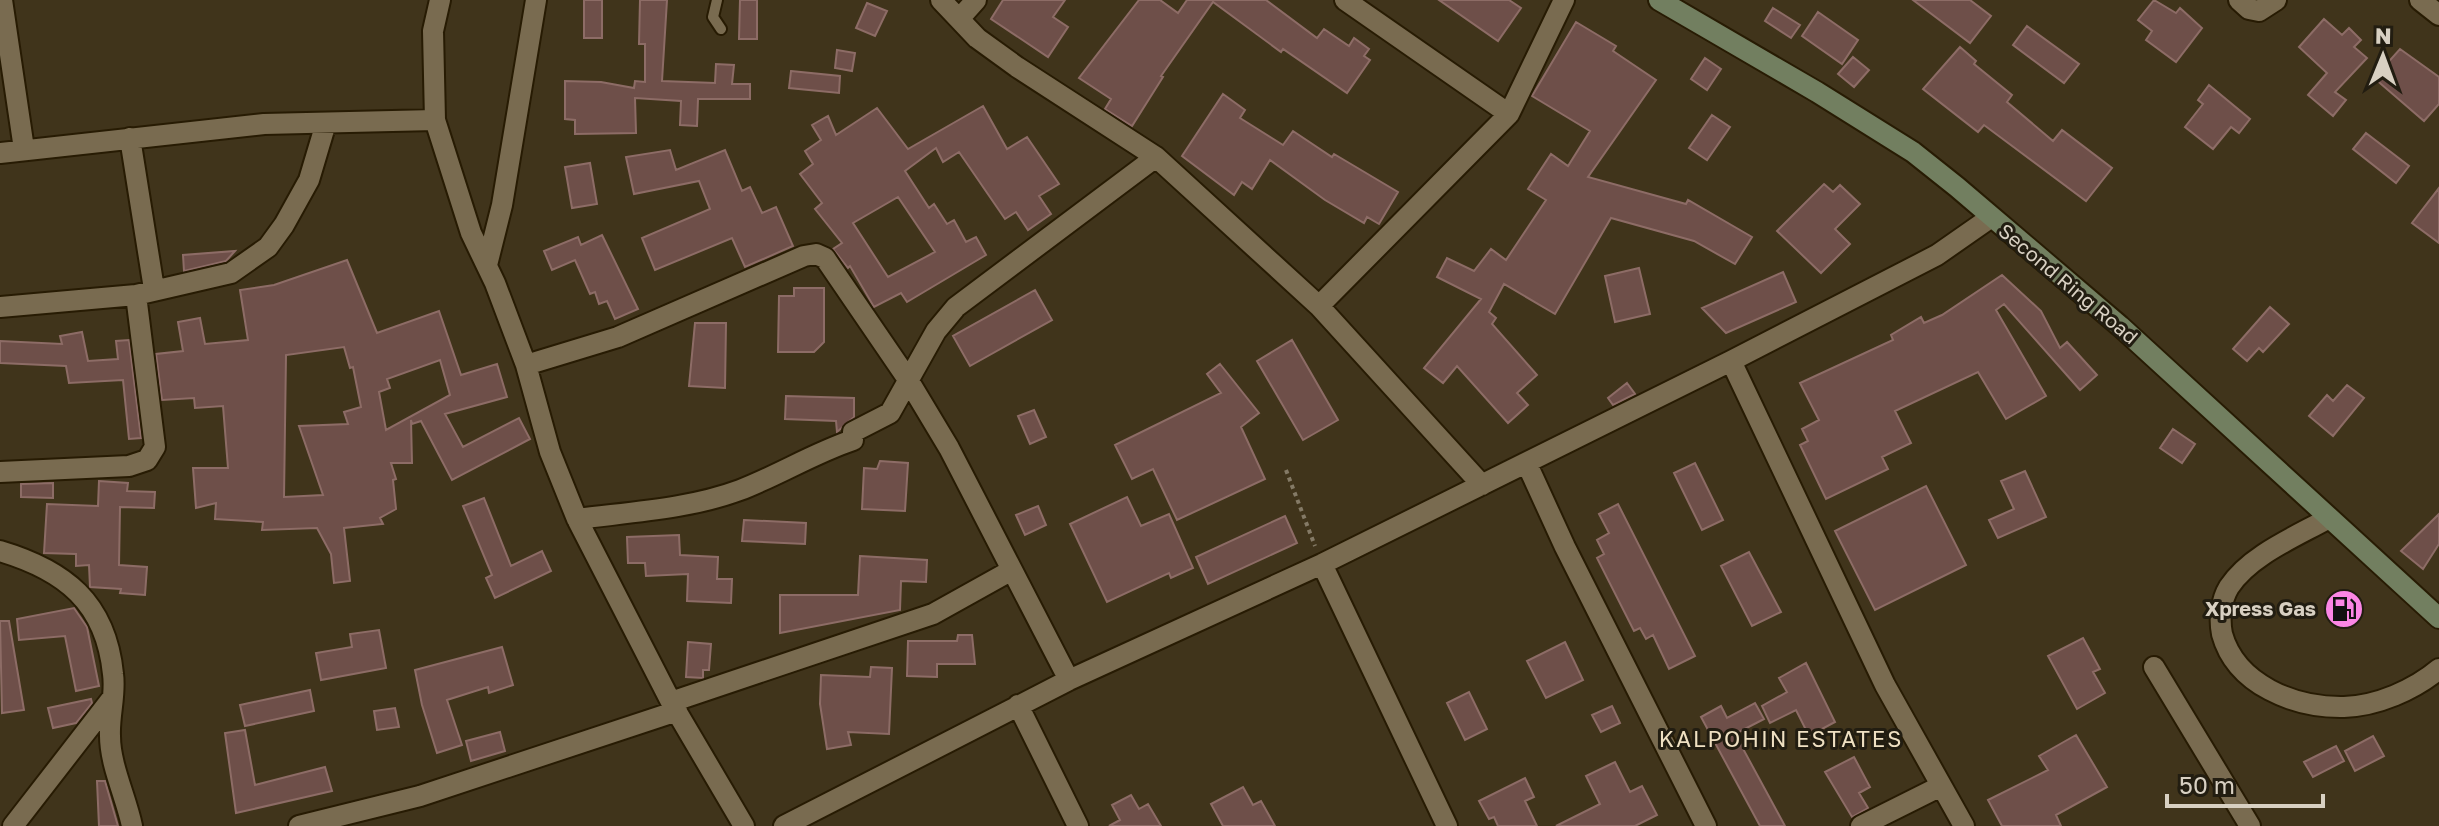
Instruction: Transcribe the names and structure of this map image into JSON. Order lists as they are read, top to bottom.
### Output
{
  "streets": {
    "street": ["Second Ring Road"]
  },
  "districts": ["KALPOHIN ESTATES"],
  "places": {
    "fuel station": ["Xpress Gas"]
  },
  "scale_bar": "50 m",
  "north": "top"
}
